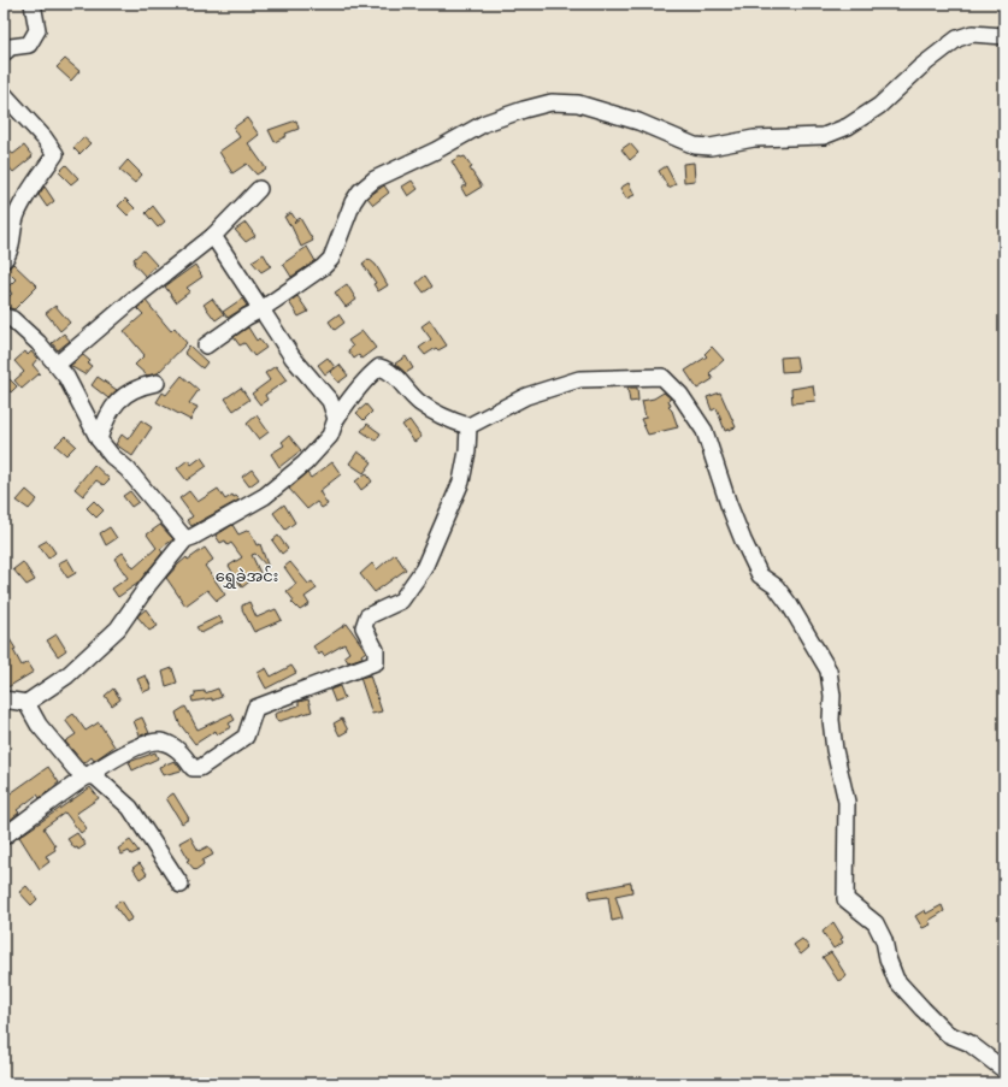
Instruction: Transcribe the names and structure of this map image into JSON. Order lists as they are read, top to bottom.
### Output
{
  "districts": ["ရွှေခဲအင်း"]
}
